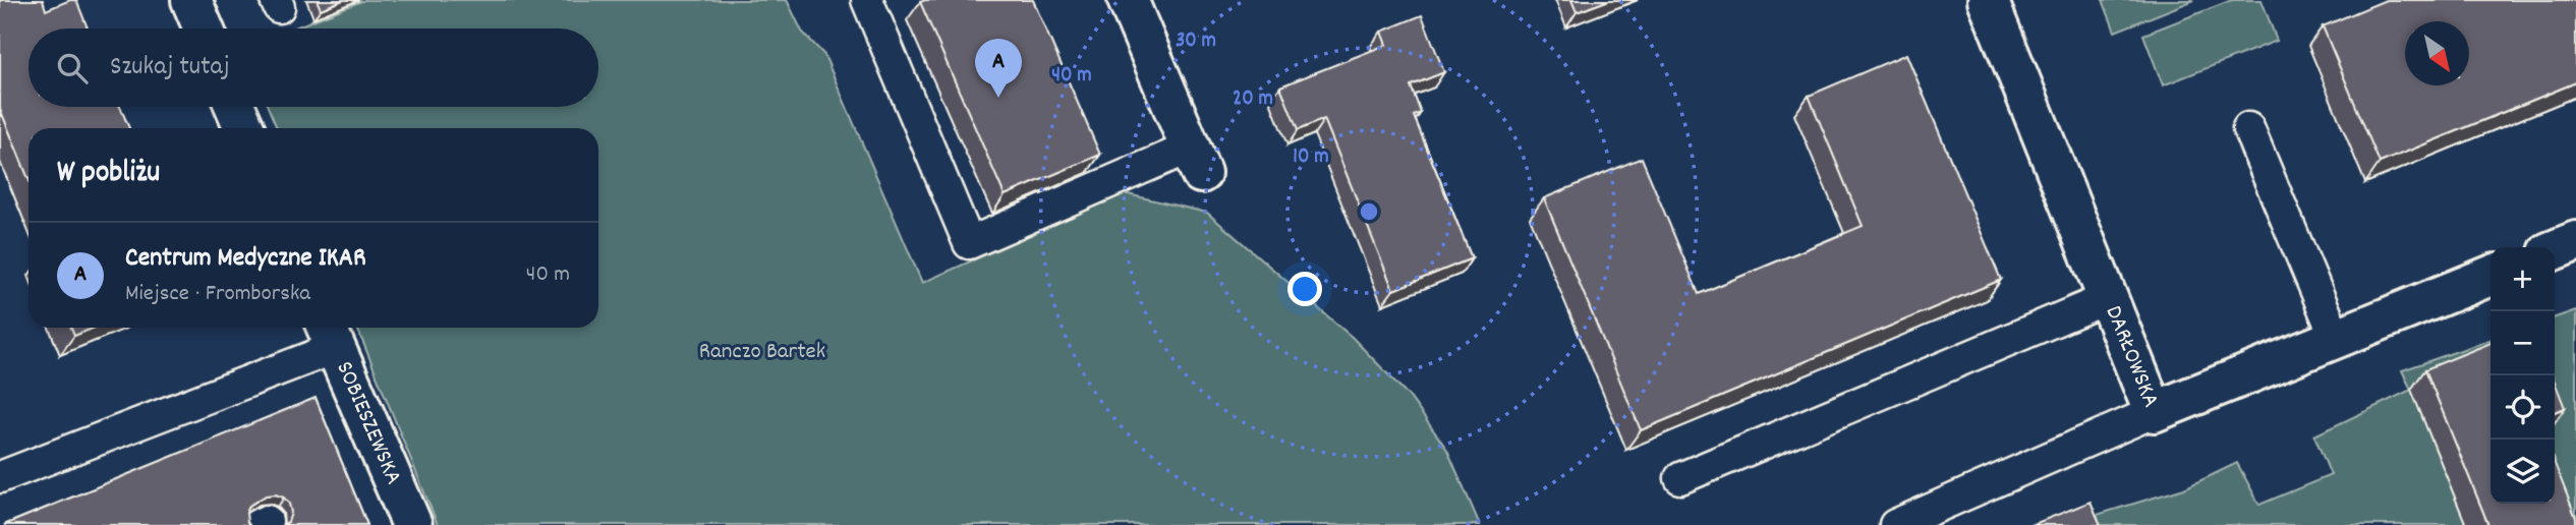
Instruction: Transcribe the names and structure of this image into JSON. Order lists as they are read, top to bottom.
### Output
{
  "streets": {
    "street": ["DARŁOWSKA", "SOBIESZEWSKA"]
  },
  "parks": ["Ranczo Bartek"],
  "north": "bottom right",
  "page": {
    "search": "Szukaj tutaj",
    "pins": "A",
    "heading": "W pobliżu",
    "list": [
      {
        "mark": "A",
        "name": "Centrum Medyczne IKAR",
        "note": "Miejsce · Fromborska",
        "value": "40 m"
      }
    ],
    "map_buttons": ["+", "−"]
  },
  "rings": [
    "30 m",
    "40 m",
    "20 m",
    "10 m"
  ]
}
